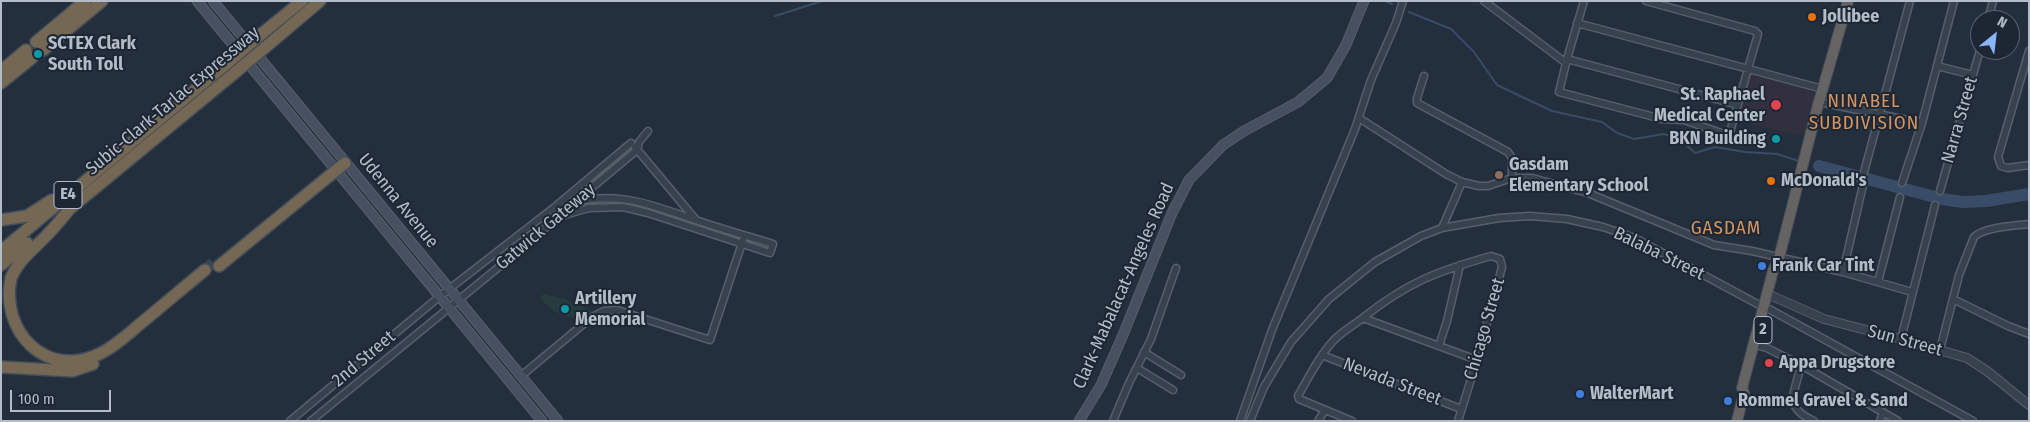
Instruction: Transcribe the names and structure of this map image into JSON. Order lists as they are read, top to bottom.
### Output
{
  "streets": {
    "highway": ["Subic-Clark-Tarlac Expressway", "E4", "2"],
    "main road": ["Udenna Avenue", "Clark-Mabalacat-Angeles Road"],
    "street": [
      "Narra Street",
      "Gatwick Gateway",
      "Balaba Street",
      "Chicago Street",
      "Sun Street",
      "2nd Street",
      "Nevada Street"
    ]
  },
  "crossings": [
    ["Udenna Avenue", "Gatwick Gateway"],
    ["Udenna Avenue", "2nd Street"],
    ["Gatwick Gateway", "2nd Street"],
    ["Balaba Street", "2"],
    ["Chicago Street", "Nevada Street"],
    ["2", "Sun Street"]
  ],
  "districts": ["NINABEL SUBDIVISION", "GASDAM"],
  "places": [
    "Jollibee",
    "SCTEX Clark South Toll",
    "St. Raphael Medical Center",
    "BKN Building",
    "Gasdam Elementary School",
    "McDonald's",
    "Frank Car Tint",
    "Artillery Memorial",
    "Appa Drugstore",
    "WalterMart",
    "Rommel Gravel & Sand"
  ],
  "scale_bar": "100 m",
  "north": "top right"
}
